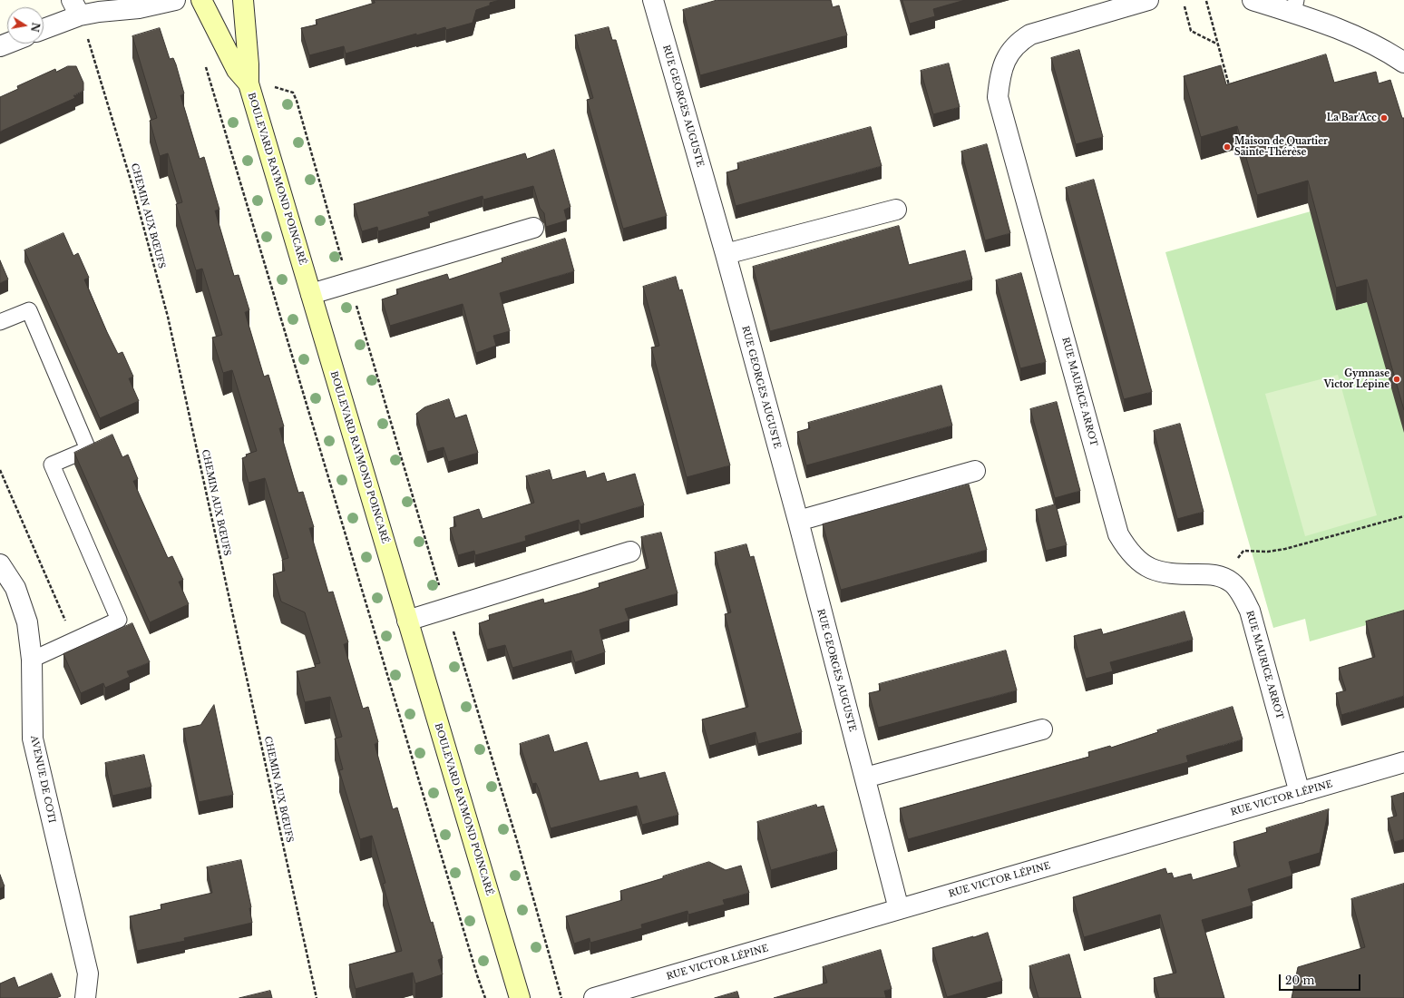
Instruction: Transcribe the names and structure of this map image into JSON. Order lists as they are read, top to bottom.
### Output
{
  "streets": {
    "main road": ["BOULEVARD RAYMOND POINCARÉ"],
    "street": [
      "RUE GEORGES AUGUSTE",
      "RUE MAURICE ARROT",
      "AVENUE DE COTI",
      "RUE VICTOR LÉPINE"
    ],
    "path": ["CHEMIN AUX BŒUFS"]
  },
  "crossings": [
    ["RUE GEORGES AUGUSTE", "RUE VICTOR LÉPINE"],
    ["RUE MAURICE ARROT", "RUE VICTOR LÉPINE"]
  ],
  "places": ["La Bar'Acc", "Maison de Quartier Sainte-Thérèse", "Gymnase Victor Lépine"],
  "scale_bar": "20 m",
  "north": "right"
}
